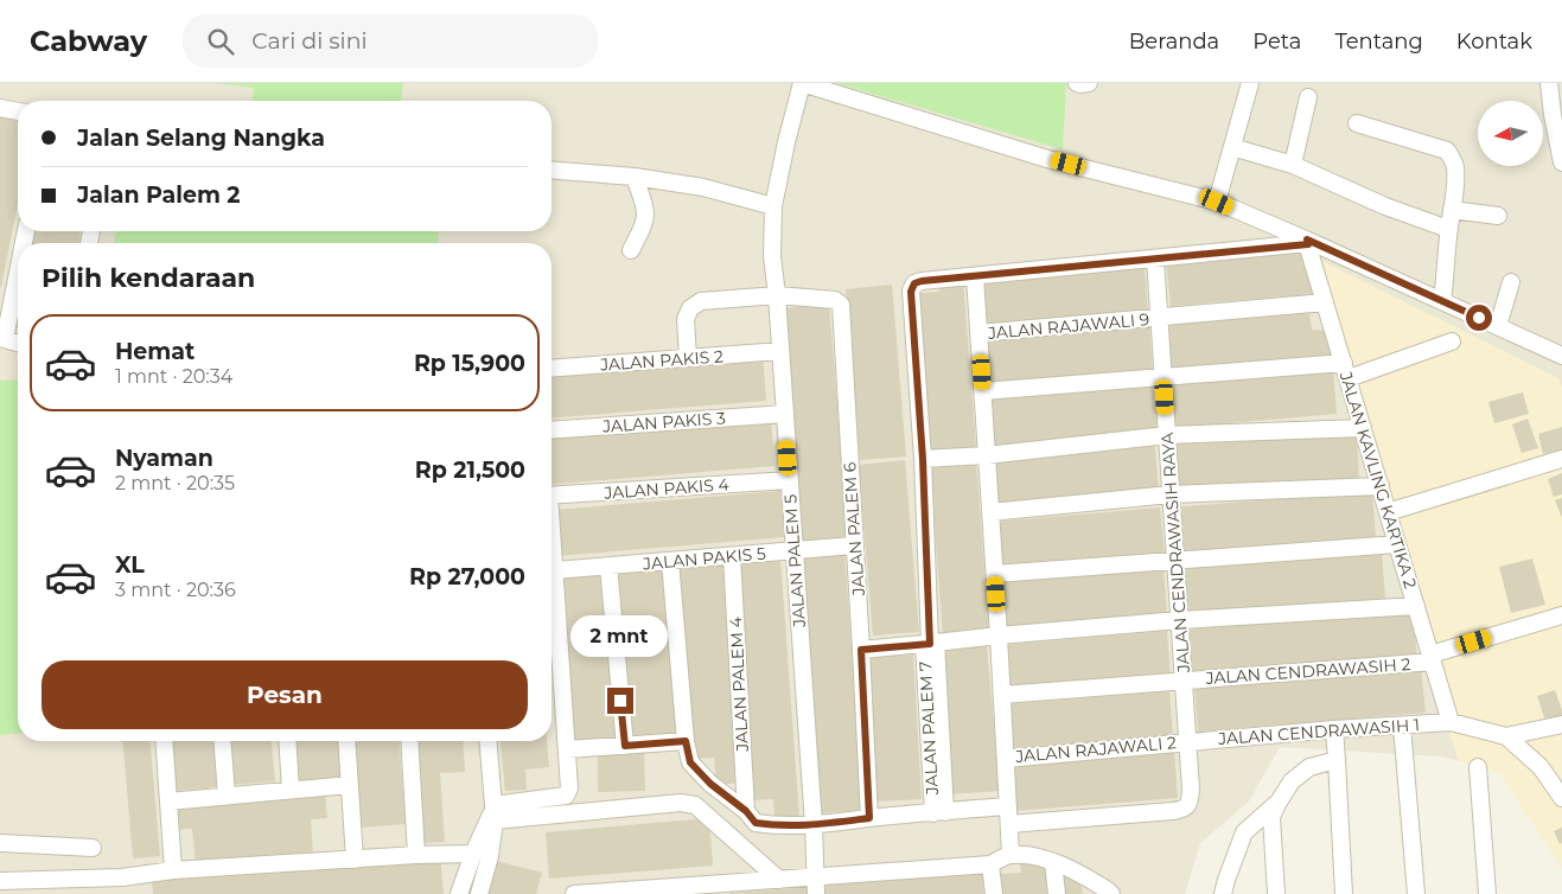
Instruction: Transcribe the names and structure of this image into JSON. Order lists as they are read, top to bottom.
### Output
{
  "streets": {
    "street": [
      "JALAN RAJAWALI 9",
      "JALAN PAKIS 2",
      "JALAN PAKIS 3",
      "JALAN KAVLING KARTIKA 2",
      "JALAN PAKIS 4",
      "JALAN PALEM 6",
      "JALAN CENDRAWASIH RAYA",
      "JALAN PAKIS 5",
      "JALAN PALEM 5",
      "JALAN CENDRAWASIH 2",
      "JALAN PALEM 4",
      "JALAN PALEM 7",
      "JALAN CENDRAWASIH 1",
      "JALAN RAJAWALI 2"
    ]
  },
  "crossings": [
    ["JALAN RAJAWALI 9", "JALAN KAVLING KARTIKA 2"],
    ["JALAN RAJAWALI 9", "JALAN CENDRAWASIH RAYA"],
    ["JALAN PAKIS 2", "JALAN PALEM 5"],
    ["JALAN PAKIS 3", "JALAN PALEM 5"],
    ["JALAN KAVLING KARTIKA 2", "JALAN CENDRAWASIH 2"],
    ["JALAN KAVLING KARTIKA 2", "JALAN PALEM 7"],
    ["JALAN KAVLING KARTIKA 2", "JALAN CENDRAWASIH 1"],
    ["JALAN PAKIS 4", "JALAN PALEM 5"],
    ["JALAN PALEM 6", "JALAN PAKIS 5"],
    ["JALAN PALEM 6", "JALAN PALEM 5"],
    ["JALAN CENDRAWASIH RAYA", "JALAN CENDRAWASIH 2"],
    ["JALAN CENDRAWASIH RAYA", "JALAN PALEM 7"],
    ["JALAN CENDRAWASIH RAYA", "JALAN CENDRAWASIH 1"],
    ["JALAN CENDRAWASIH RAYA", "JALAN RAJAWALI 2"],
    ["JALAN PAKIS 5", "JALAN PALEM 5"],
    ["JALAN PAKIS 5", "JALAN PALEM 4"],
    ["JALAN CENDRAWASIH 1", "JALAN RAJAWALI 2"]
  ],
  "north": "left",
  "page": {
    "header": "Cabway",
    "search": "Cari di sini",
    "nav": [
      "Beranda",
      "Peta",
      "Tentang",
      "Kontak"
    ],
    "banner": ["Jalan Selang Nangka", "Jalan Palem 2"],
    "heading": "Pilih kendaraan",
    "list": [
      {
        "name": "Hemat",
        "note": "1 mnt · 20:34",
        "value": "Rp 15,900"
      },
      {
        "name": "Nyaman",
        "note": "2 mnt · 20:35",
        "value": "Rp 21,500"
      },
      {
        "name": "XL",
        "note": "3 mnt · 20:36",
        "value": "Rp 27,000"
      }
    ],
    "bubble": "2 mnt",
    "buttons": "Pesan"
  }
}
